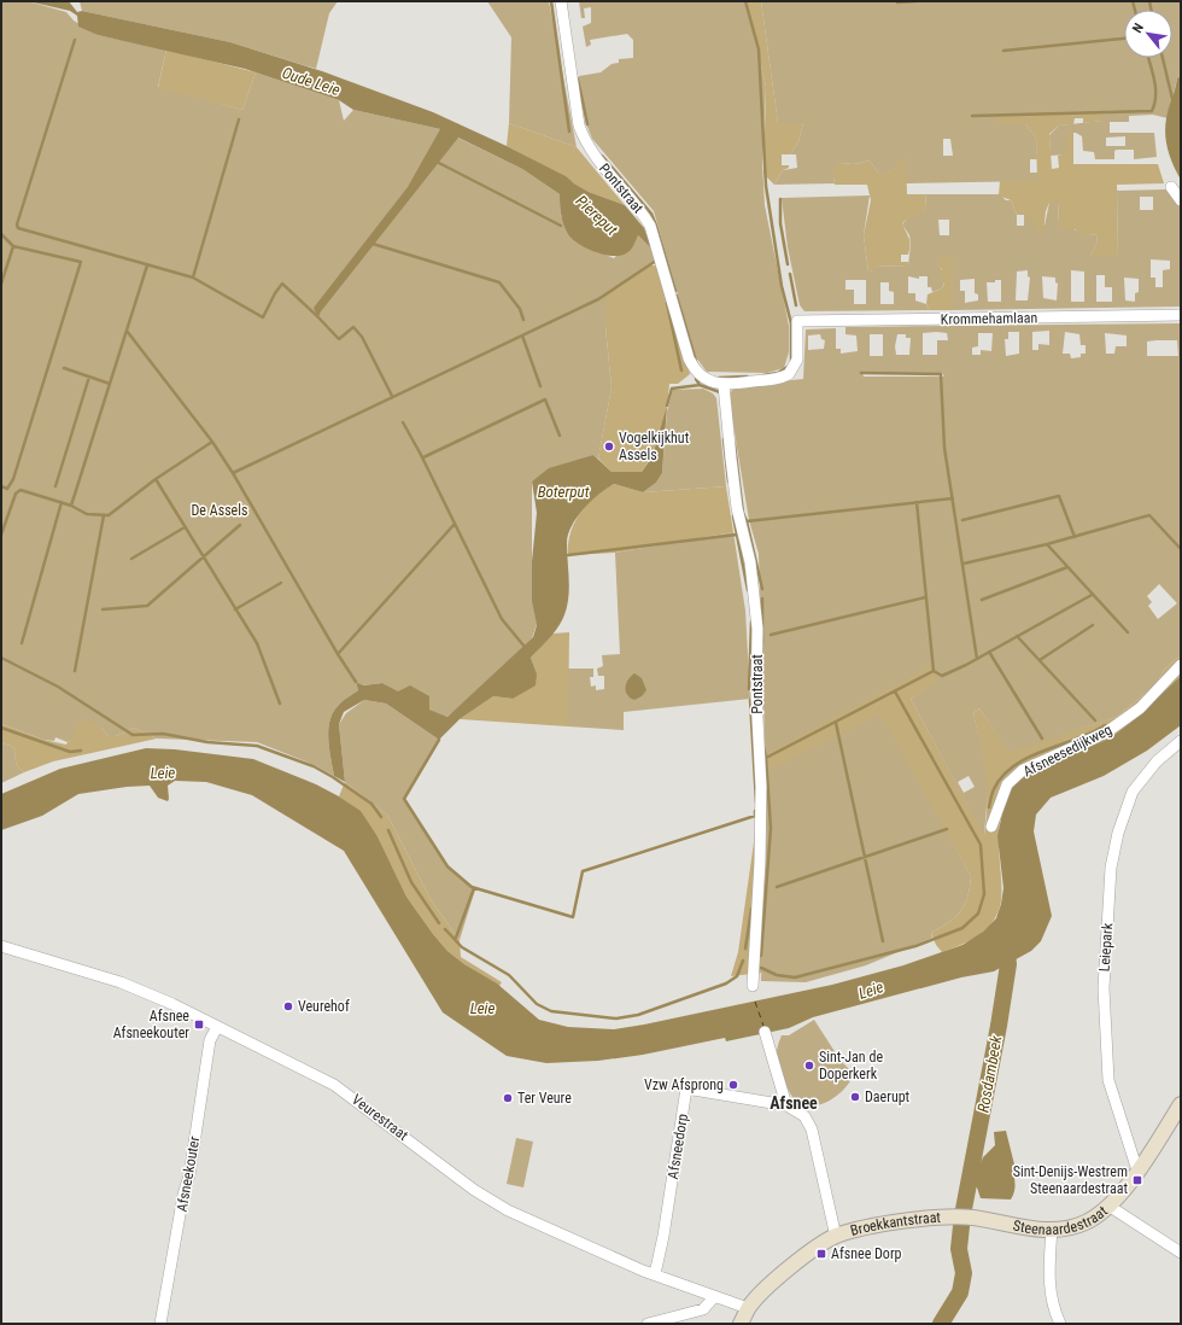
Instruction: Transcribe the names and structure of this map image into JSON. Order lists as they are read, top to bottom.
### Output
{
  "streets": {
    "street": [
      "Pontstraat",
      "Krommehamlaan",
      "Afsneesedijkweg",
      "Leiepark",
      "Veurestraat",
      "Afsneedorp",
      "Afsneekouter",
      "Steenaardestraat",
      "Broekkantstraat"
    ]
  },
  "crossings": [
    ["Pontstraat", "Krommehamlaan"],
    ["Leiepark", "Steenaardestraat"],
    ["Veurestraat", "Afsneedorp"],
    ["Veurestraat", "Afsneekouter"],
    ["Veurestraat", "Broekkantstraat"],
    ["Afsneedorp", "Broekkantstraat"],
    ["Steenaardestraat", "Broekkantstraat"]
  ],
  "districts": ["Afsnee"],
  "water": [
    "Oude Leie",
    "Piereput",
    "Boterput",
    "Leie",
    "Rosdambeek"
  ],
  "parks": ["De Assels"],
  "places": {
    "other": [
      "Vogelkijkhut Assels",
      "Veurehof",
      "Sint-Jan de Doperkerk",
      "Vzw Afsprong",
      "Daerupt",
      "Ter Veure"
    ],
    "transit": ["Afsnee Afsneekouter", "Sint-Denijs-Westrem Steenaardestraat", "Afsnee Dorp"]
  },
  "north": "top left"
}
